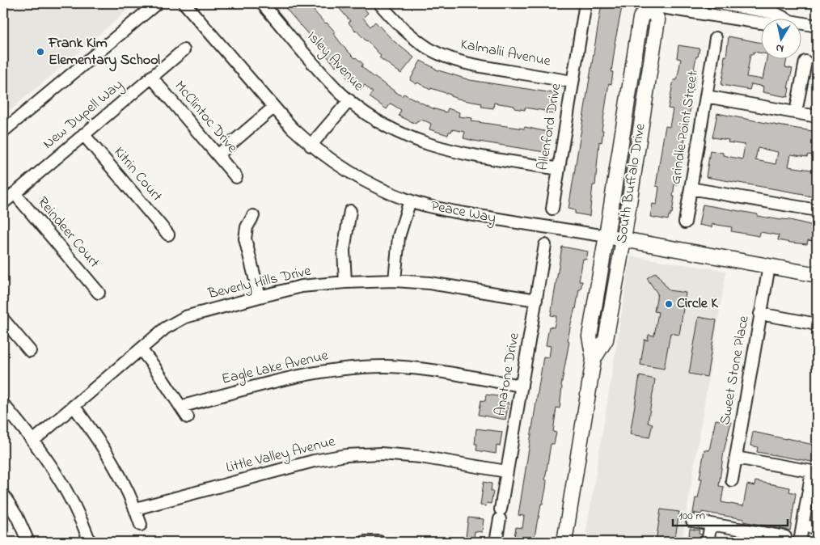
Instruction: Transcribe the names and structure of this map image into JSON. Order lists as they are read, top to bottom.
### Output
{
  "streets": {
    "main road": ["South Buffalo Drive", "Peace Way"],
    "street": [
      "Kalmalii Avenue",
      "Isley Avenue",
      "New Dupell Way",
      "McClintoc Drive",
      "Allenford Drive",
      "Grindle Point Street",
      "Kitrin Court",
      "Reindeer Court",
      "Beverly Hills Drive",
      "Eagle Lake Avenue",
      "Sweet Stone Place",
      "Anatone Drive",
      "Little Valley Avenue"
    ]
  },
  "crossings": [
    ["Kalmalii Avenue", "Allenford Drive"],
    ["Isley Avenue", "Allenford Drive"],
    ["New Dupell Way", "McClintoc Drive"],
    ["New Dupell Way", "Kitrin Court"],
    ["New Dupell Way", "Reindeer Court"],
    ["South Buffalo Drive", "Peace Way"],
    ["Peace Way", "Sweet Stone Place"],
    ["Beverly Hills Drive", "Anatone Drive"],
    ["Eagle Lake Avenue", "Anatone Drive"],
    ["Anatone Drive", "Little Valley Avenue"]
  ],
  "places": ["Frank Kim Elementary School", "Circle K"],
  "scale_bar": "100 m",
  "north": "bottom"
}
